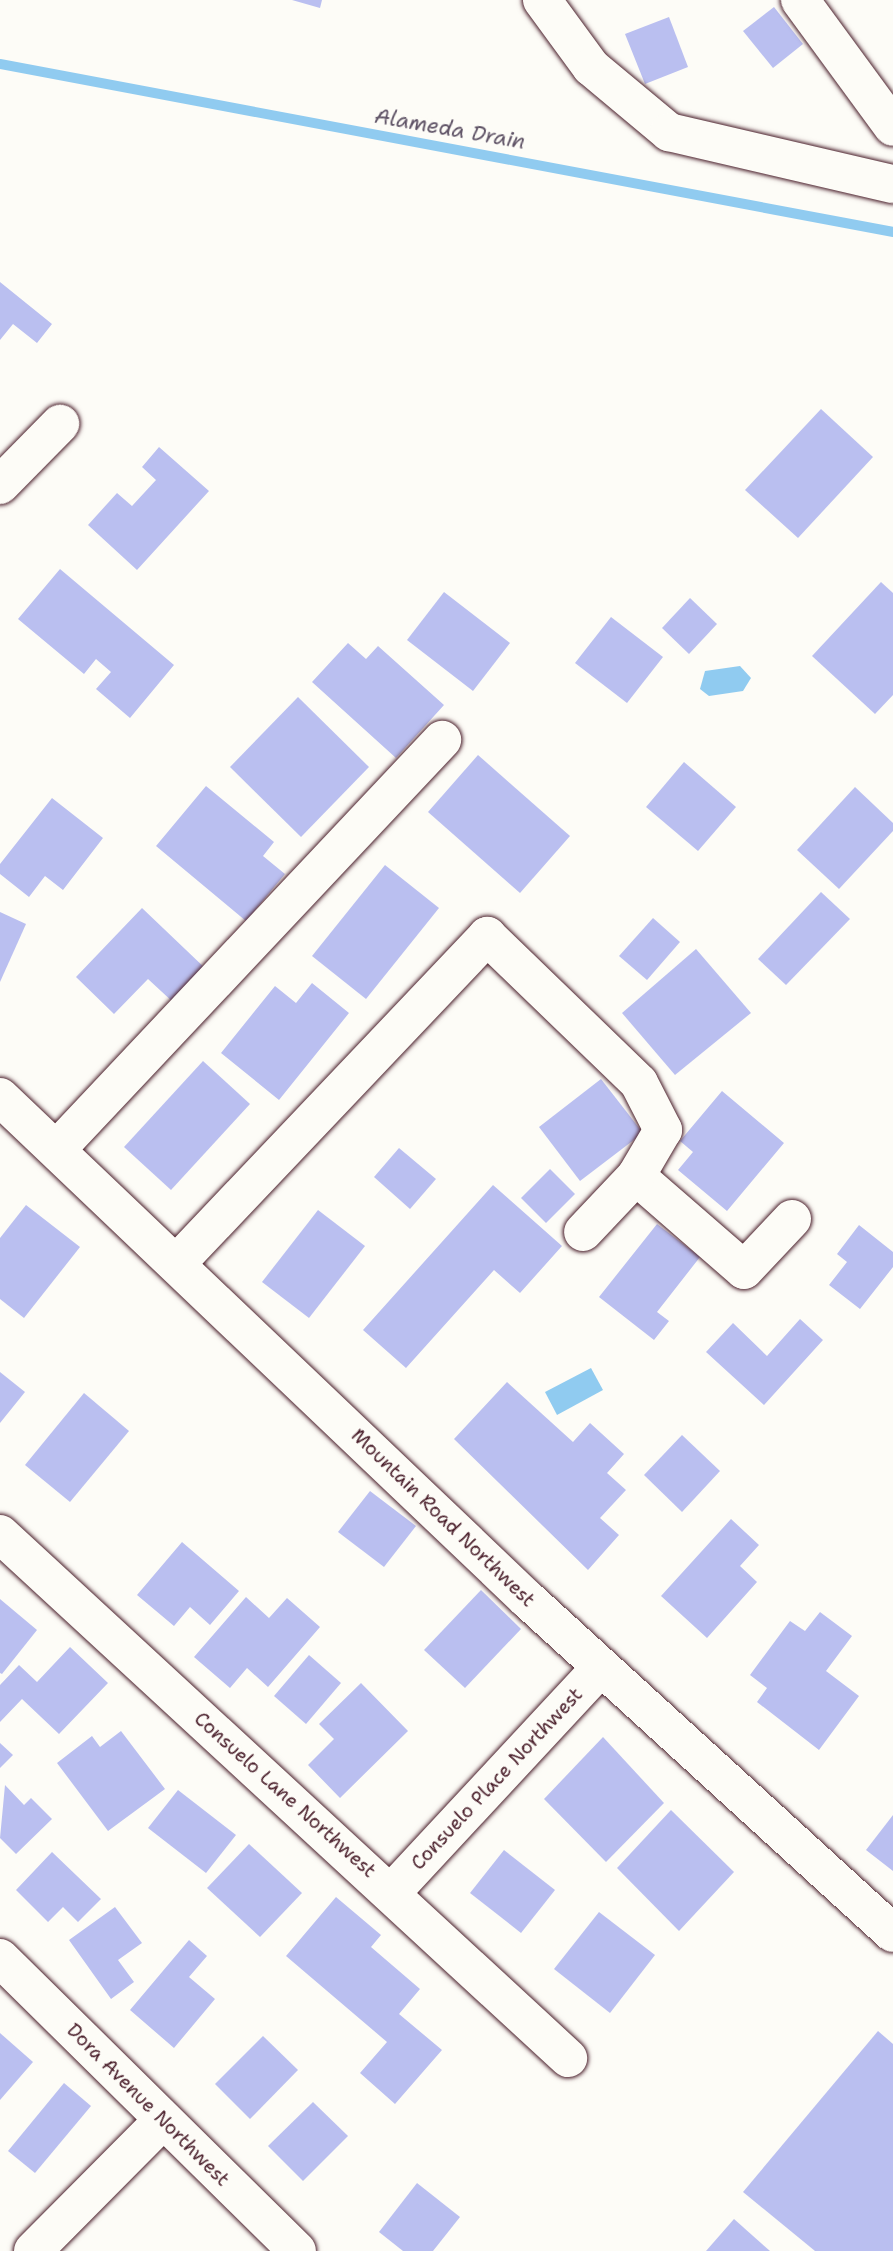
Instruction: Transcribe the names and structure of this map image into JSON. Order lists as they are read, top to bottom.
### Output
{
  "streets": {
    "street": [
      "Mountain Road Northwest",
      "Consuelo Place Northwest",
      "Consuelo Lane Northwest",
      "Dora Avenue Northwest"
    ]
  },
  "crossings": [
    ["Mountain Road Northwest", "Consuelo Place Northwest"],
    ["Consuelo Place Northwest", "Consuelo Lane Northwest"]
  ],
  "water": ["Alameda Drain"]
}
